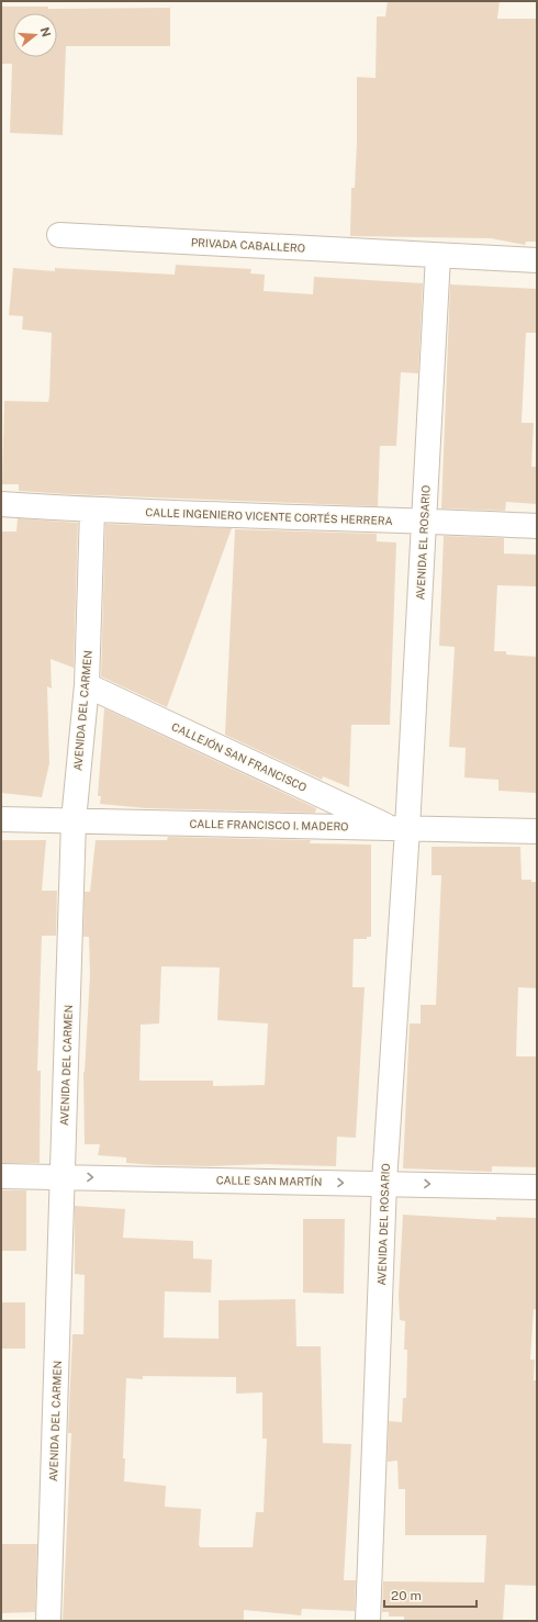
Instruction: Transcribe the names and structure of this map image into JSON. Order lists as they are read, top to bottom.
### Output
{
  "streets": {
    "street": [
      "PRIVADA CABALLERO",
      "CALLE INGENIERO VICENTE CORTÉS HERRERA",
      "AVENIDA EL ROSARIO",
      "AVENIDA DEL CARMEN",
      "CALLEJÓN SAN FRANCISCO",
      "CALLE FRANCISCO I. MADERO",
      "CALLE SAN MARTÍN",
      "AVENIDA DEL ROSARIO"
    ]
  },
  "crossings": [
    ["PRIVADA CABALLERO", "AVENIDA EL ROSARIO"],
    ["CALLE INGENIERO VICENTE CORTÉS HERRERA", "AVENIDA EL ROSARIO"],
    ["CALLE INGENIERO VICENTE CORTÉS HERRERA", "AVENIDA DEL CARMEN"],
    ["AVENIDA EL ROSARIO", "CALLEJÓN SAN FRANCISCO"],
    ["AVENIDA EL ROSARIO", "CALLE FRANCISCO I. MADERO"],
    ["AVENIDA EL ROSARIO", "AVENIDA DEL ROSARIO"],
    ["AVENIDA DEL CARMEN", "CALLEJÓN SAN FRANCISCO"],
    ["AVENIDA DEL CARMEN", "CALLE FRANCISCO I. MADERO"],
    ["AVENIDA DEL CARMEN", "CALLE SAN MARTÍN"],
    ["CALLEJÓN SAN FRANCISCO", "CALLE FRANCISCO I. MADERO"],
    ["CALLEJÓN SAN FRANCISCO", "AVENIDA DEL ROSARIO"],
    ["CALLE FRANCISCO I. MADERO", "AVENIDA DEL ROSARIO"],
    ["CALLE SAN MARTÍN", "AVENIDA DEL ROSARIO"]
  ],
  "one_way": ["CALLE SAN MARTÍN"],
  "scale_bar": "20 m",
  "north": "right"
}
